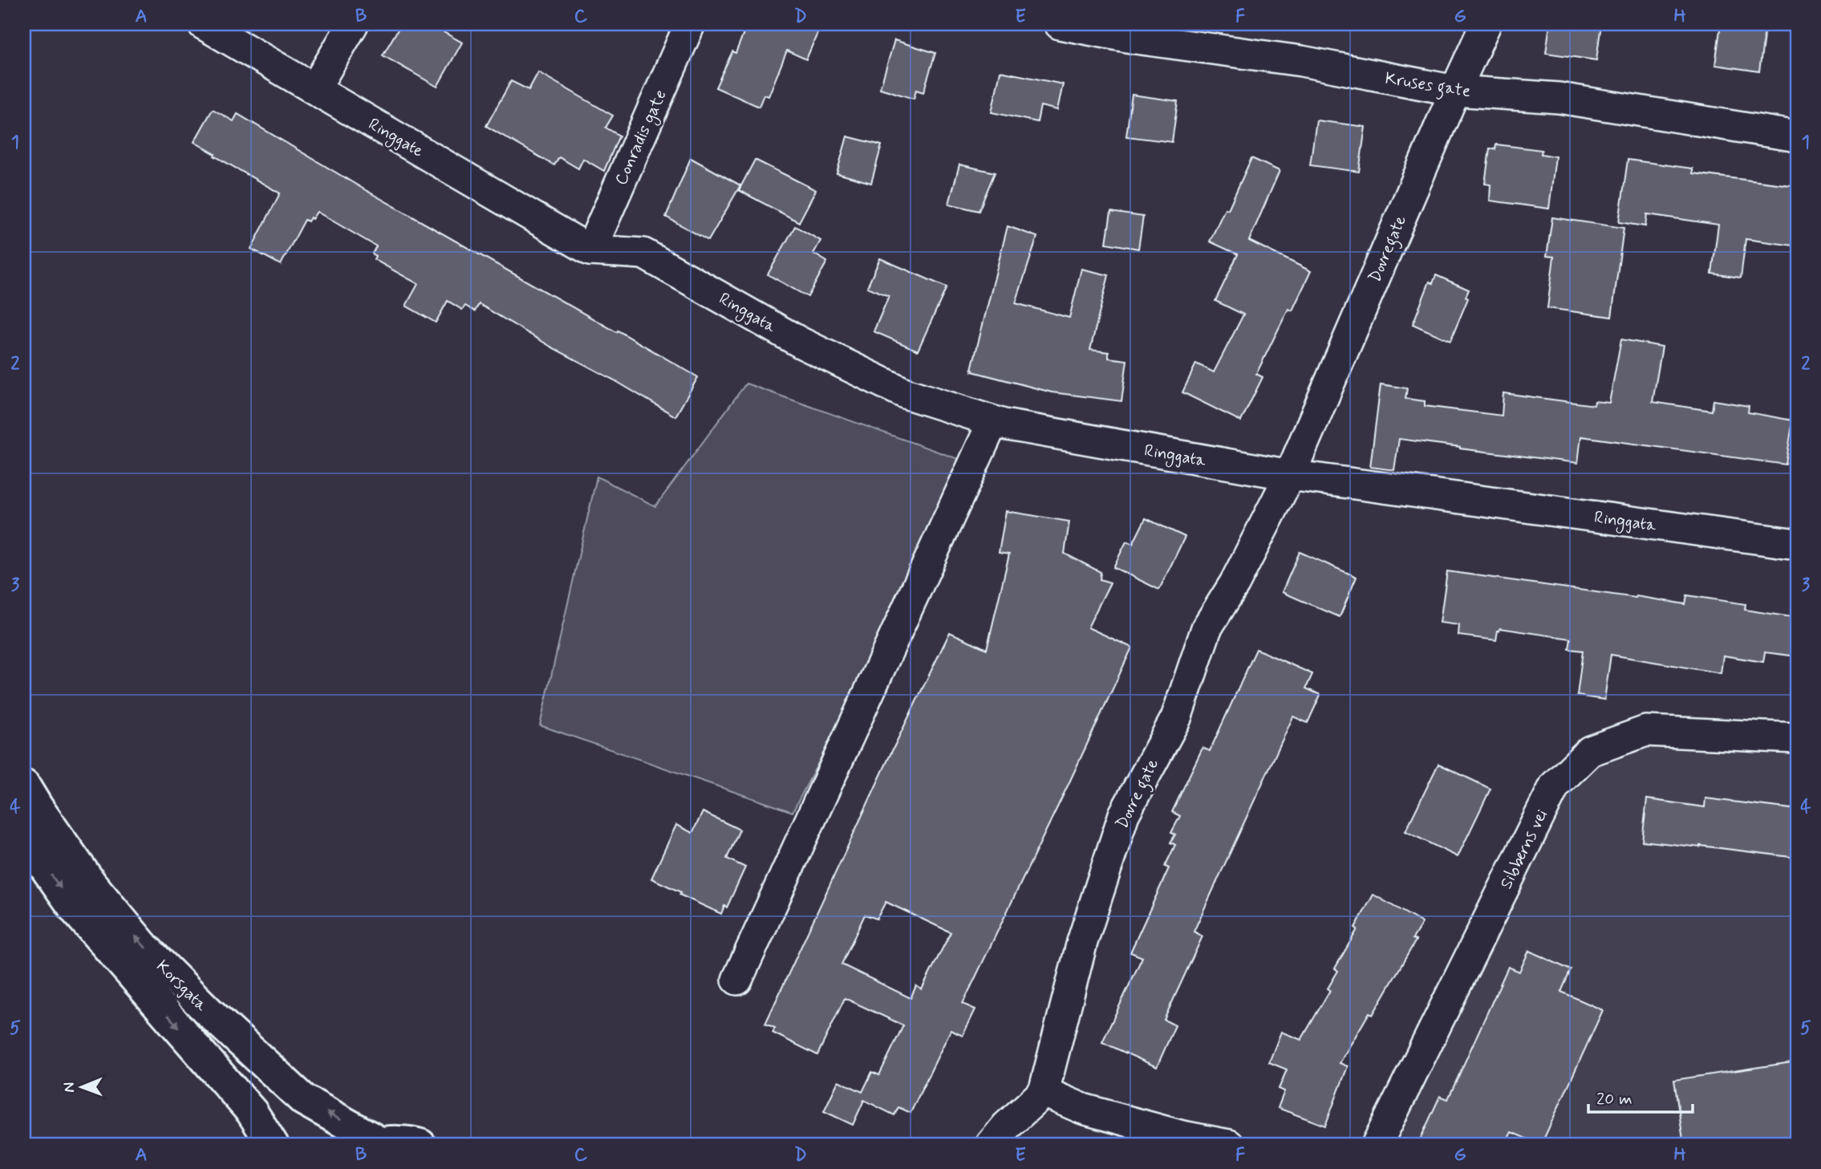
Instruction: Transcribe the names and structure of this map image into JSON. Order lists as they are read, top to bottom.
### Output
{
  "streets": {
    "street": [
      "Kruses gate",
      "Ringgate",
      "Conradis gate",
      "Dovregate",
      "Ringgata",
      "Dovre gate",
      "Sibberns vei",
      "Korsgata"
    ]
  },
  "crossings": [
    ["Kruses gate", "Dovregate"],
    ["Ringgate", "Conradis gate"],
    ["Ringgate", "Ringgata"],
    ["Conradis gate", "Ringgata"],
    ["Dovregate", "Ringgata"],
    ["Dovregate", "Dovre gate"],
    ["Ringgata", "Dovre gate"]
  ],
  "scale_bar": "20 m",
  "north": "left",
  "grid": {
    "columns": [
      "A",
      "B",
      "C",
      "D",
      "E",
      "F",
      "G",
      "H"
    ],
    "rows": [
      "1",
      "2",
      "3",
      "4",
      "5"
    ]
  }
}
